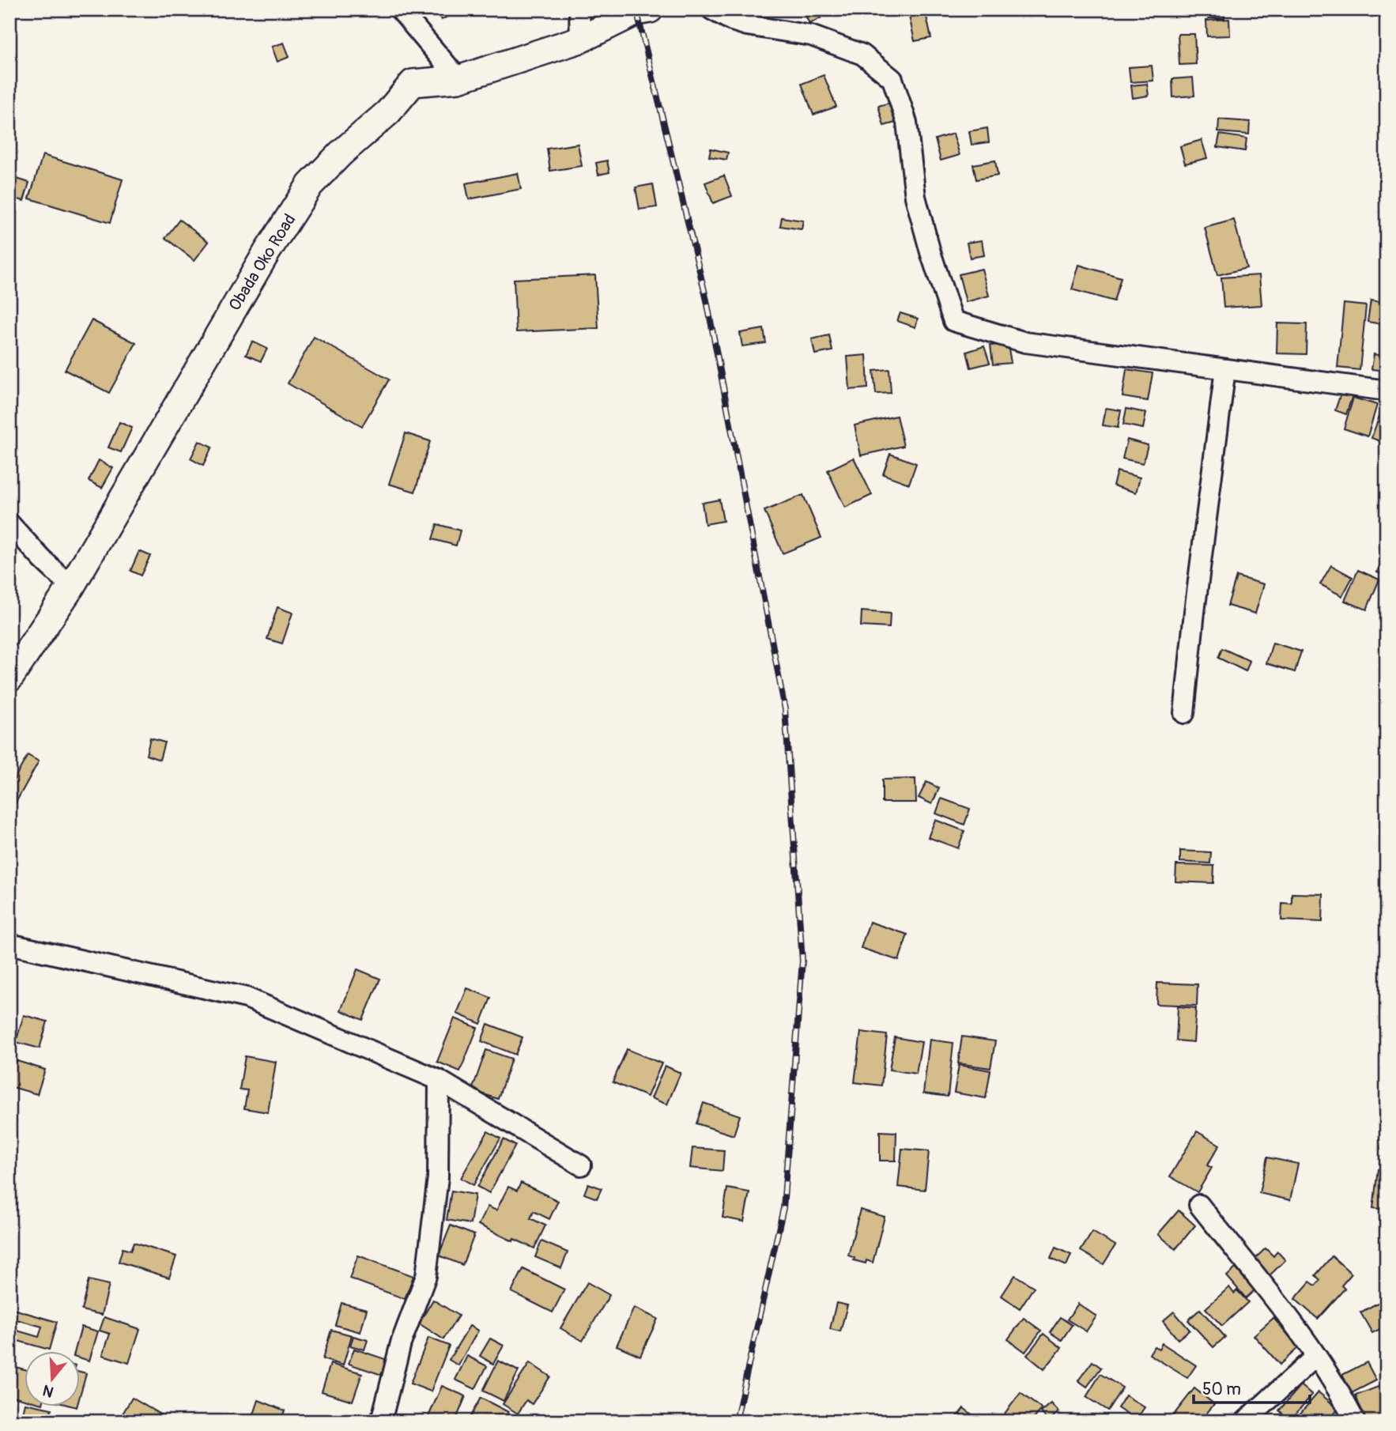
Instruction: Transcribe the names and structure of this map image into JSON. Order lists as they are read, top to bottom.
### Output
{
  "streets": {
    "main road": ["Obada Oko Road"]
  },
  "scale_bar": "50 m",
  "north": "bottom"
}
